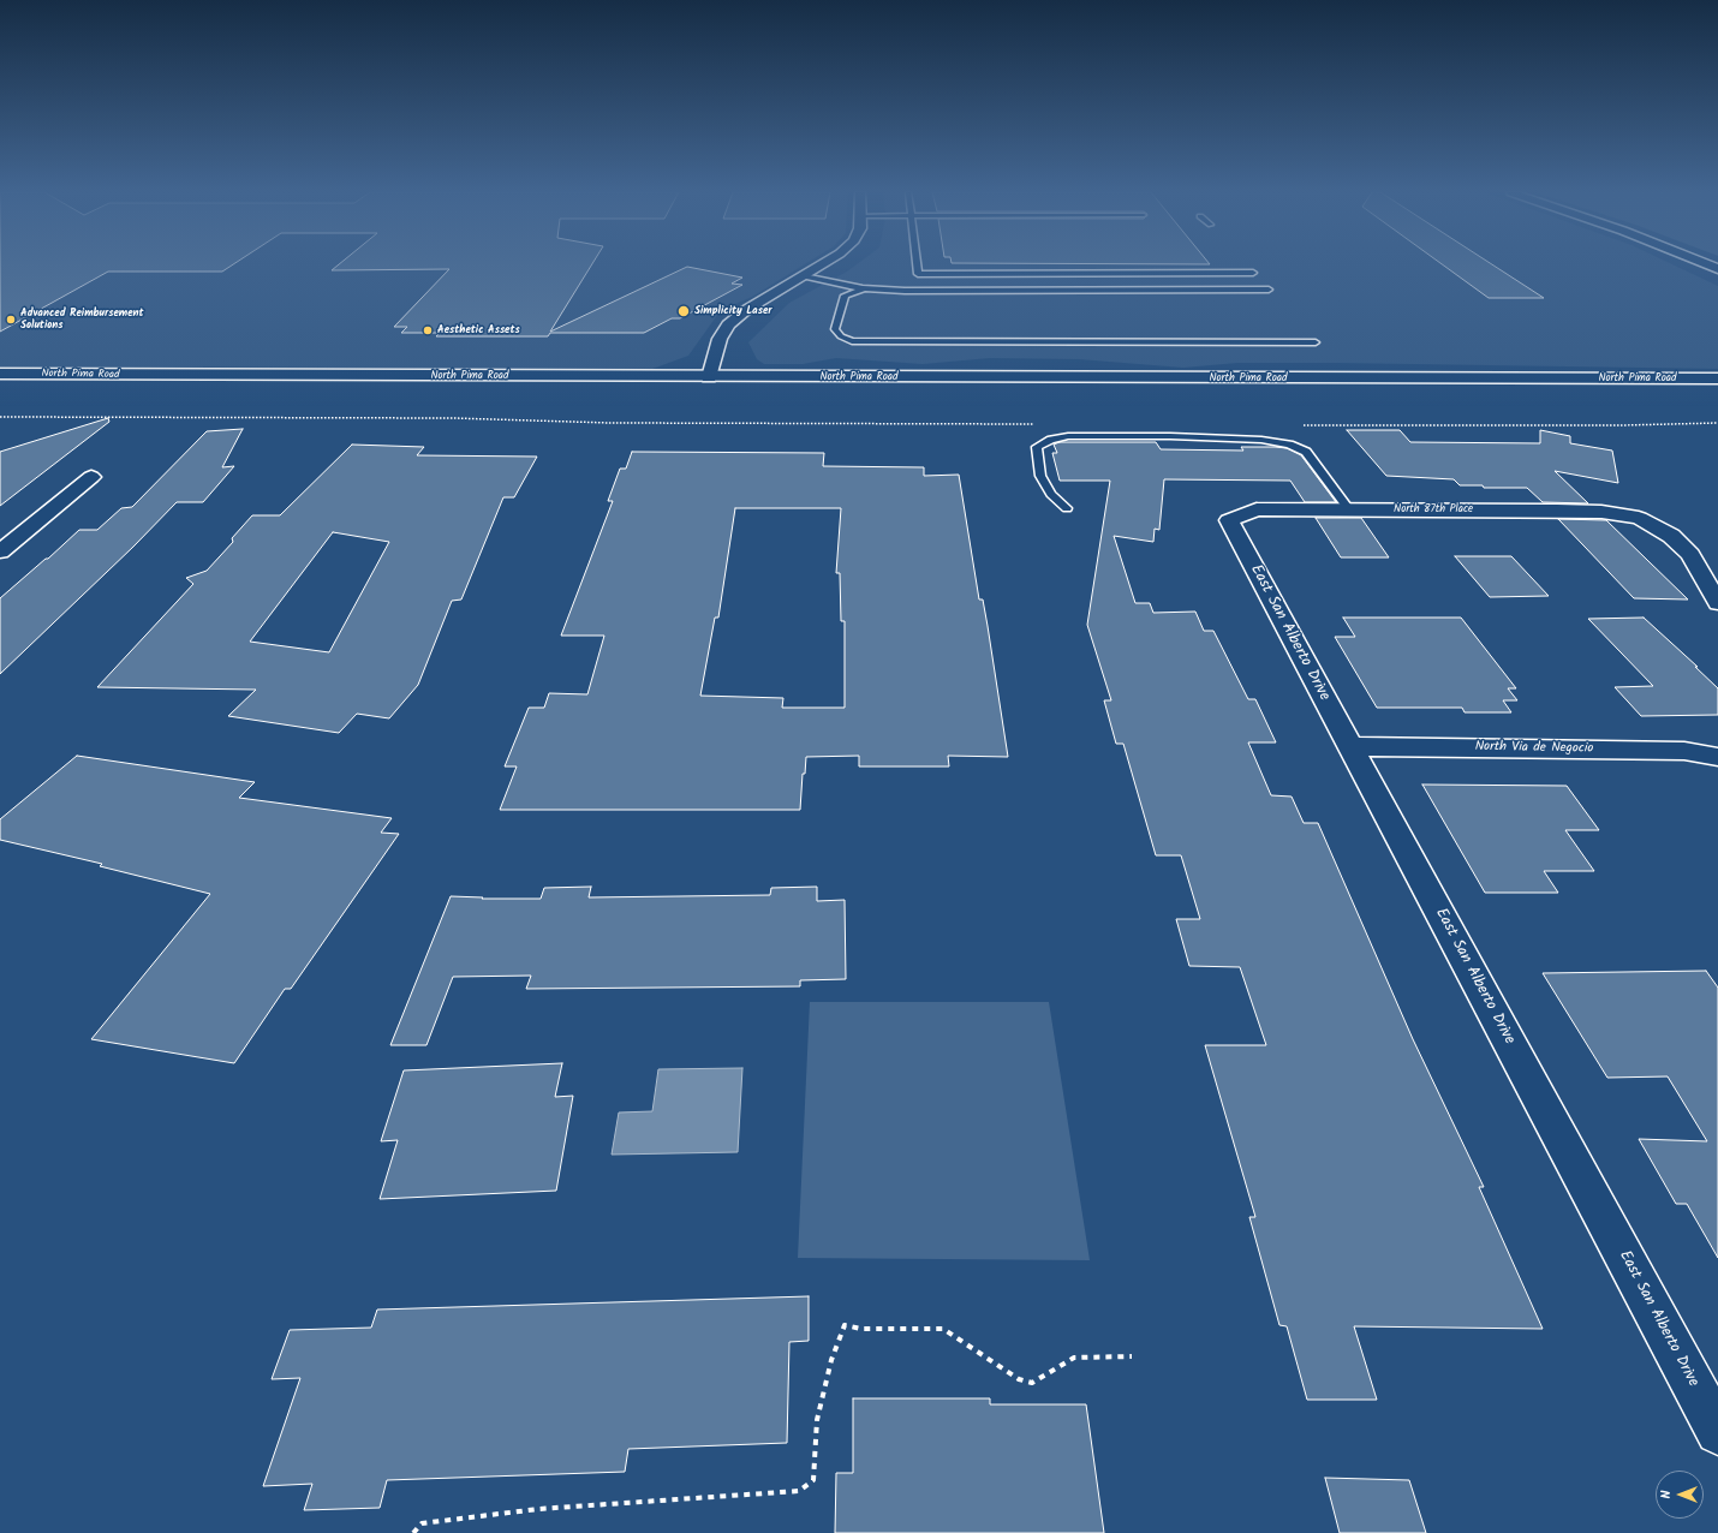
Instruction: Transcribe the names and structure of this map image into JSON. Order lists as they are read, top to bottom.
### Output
{
  "streets": {
    "main road": [
      "North Pima Road",
      "North 87th Place",
      "East San Alberto Drive",
      "North Via de Negocio"
    ]
  },
  "crossings": [
    ["North 87th Place", "East San Alberto Drive"],
    ["East San Alberto Drive", "North Via de Negocio"]
  ],
  "places": ["Simplicity Laser", "Advanced Reimbursement Solutions", "Aesthetic Assets"],
  "north": "left"
}
